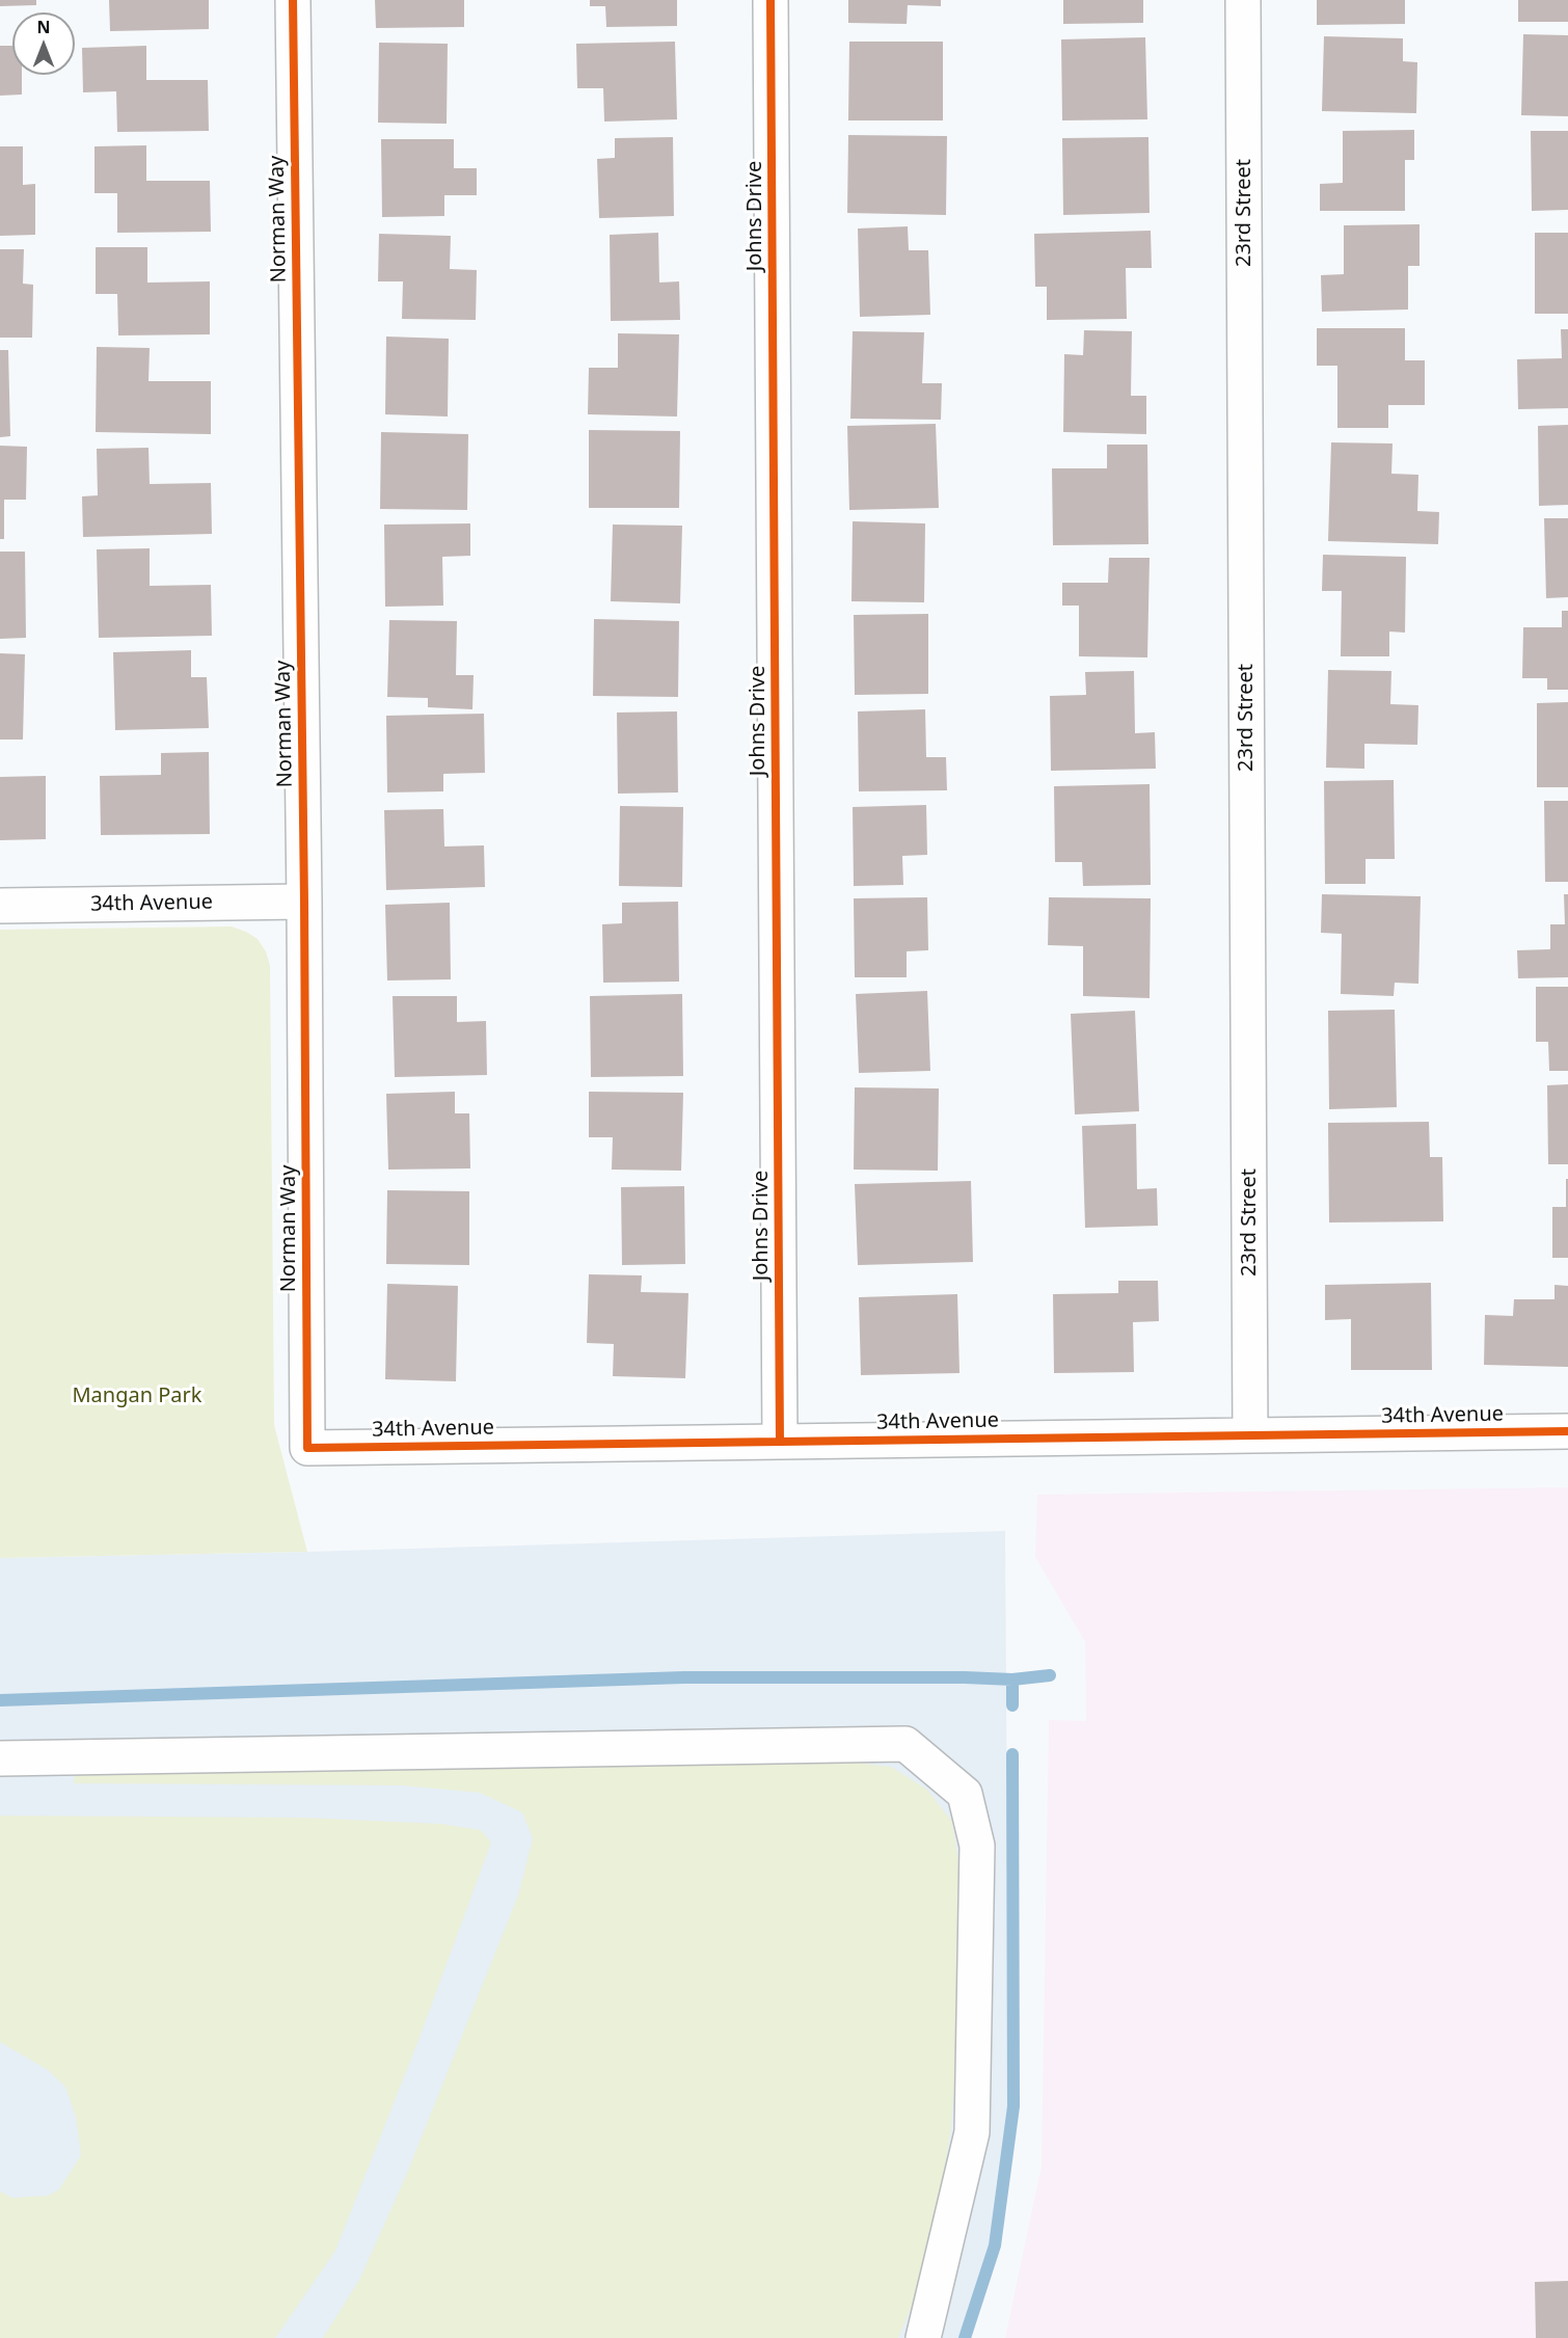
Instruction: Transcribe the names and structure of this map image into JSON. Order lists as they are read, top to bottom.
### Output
{
  "streets": {
    "street": [
      "23rd Street",
      "Johns Drive",
      "Norman Way",
      "34th Avenue"
    ]
  },
  "crossings": [
    ["23rd Street", "34th Avenue"],
    ["Johns Drive", "34th Avenue"],
    ["Norman Way", "34th Avenue"]
  ],
  "parks": ["Mangan Park"],
  "north": "top"
}
